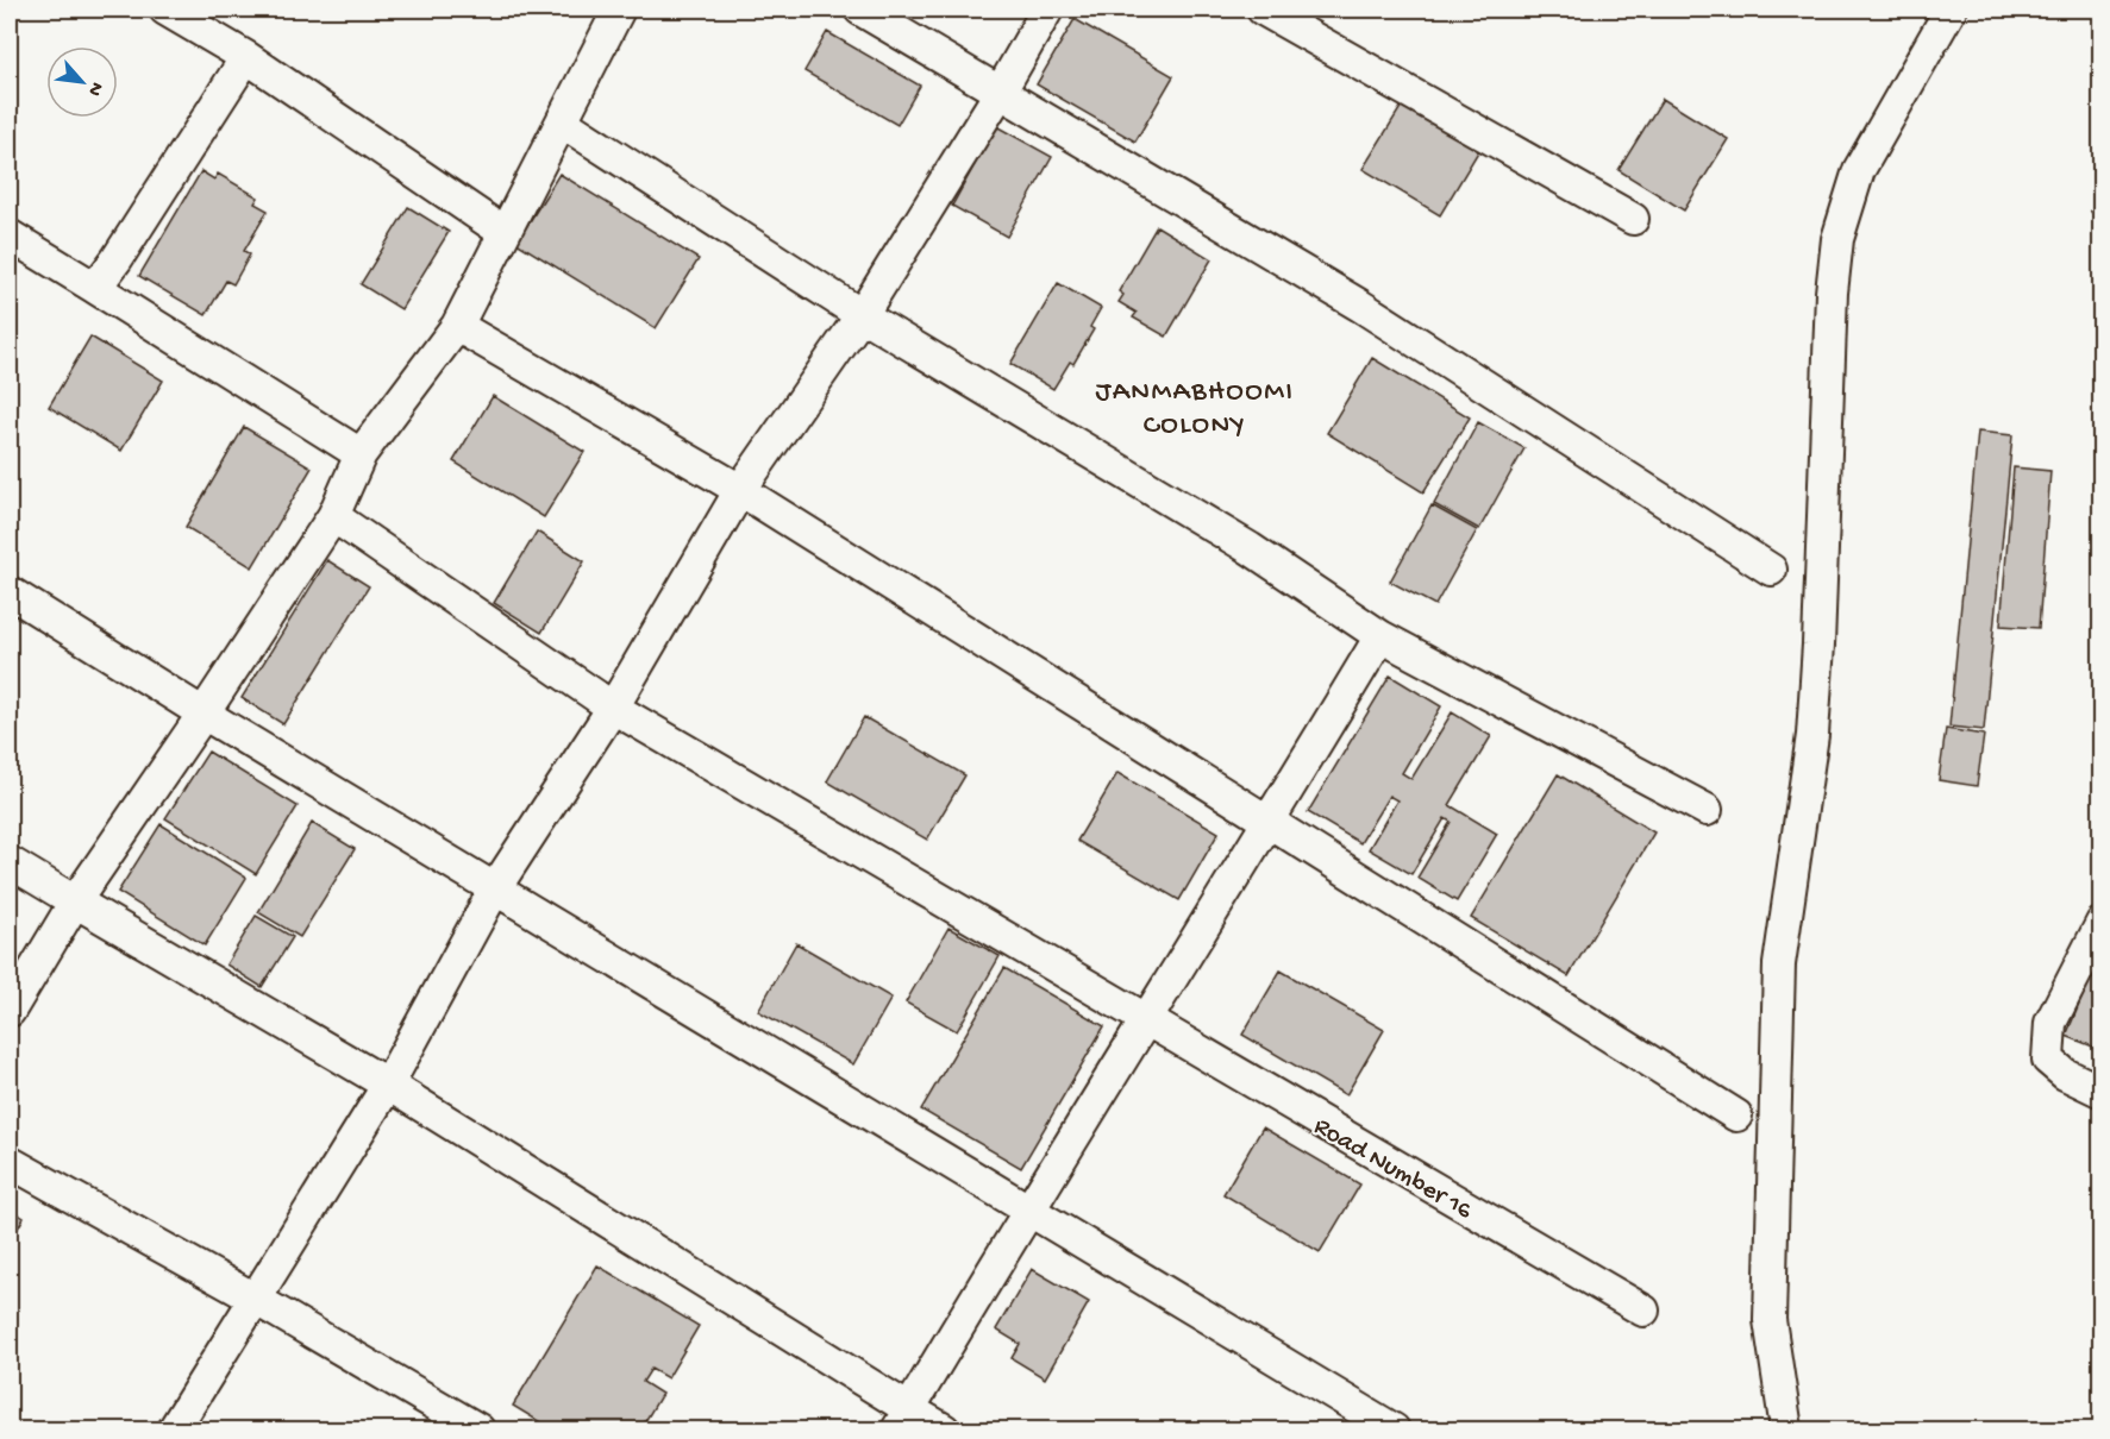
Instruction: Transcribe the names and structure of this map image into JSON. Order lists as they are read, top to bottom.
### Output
{
  "streets": {
    "street": ["Road Number 16"]
  },
  "districts": ["JANMABHOOMI COLONY"],
  "north": "bottom right"
}
